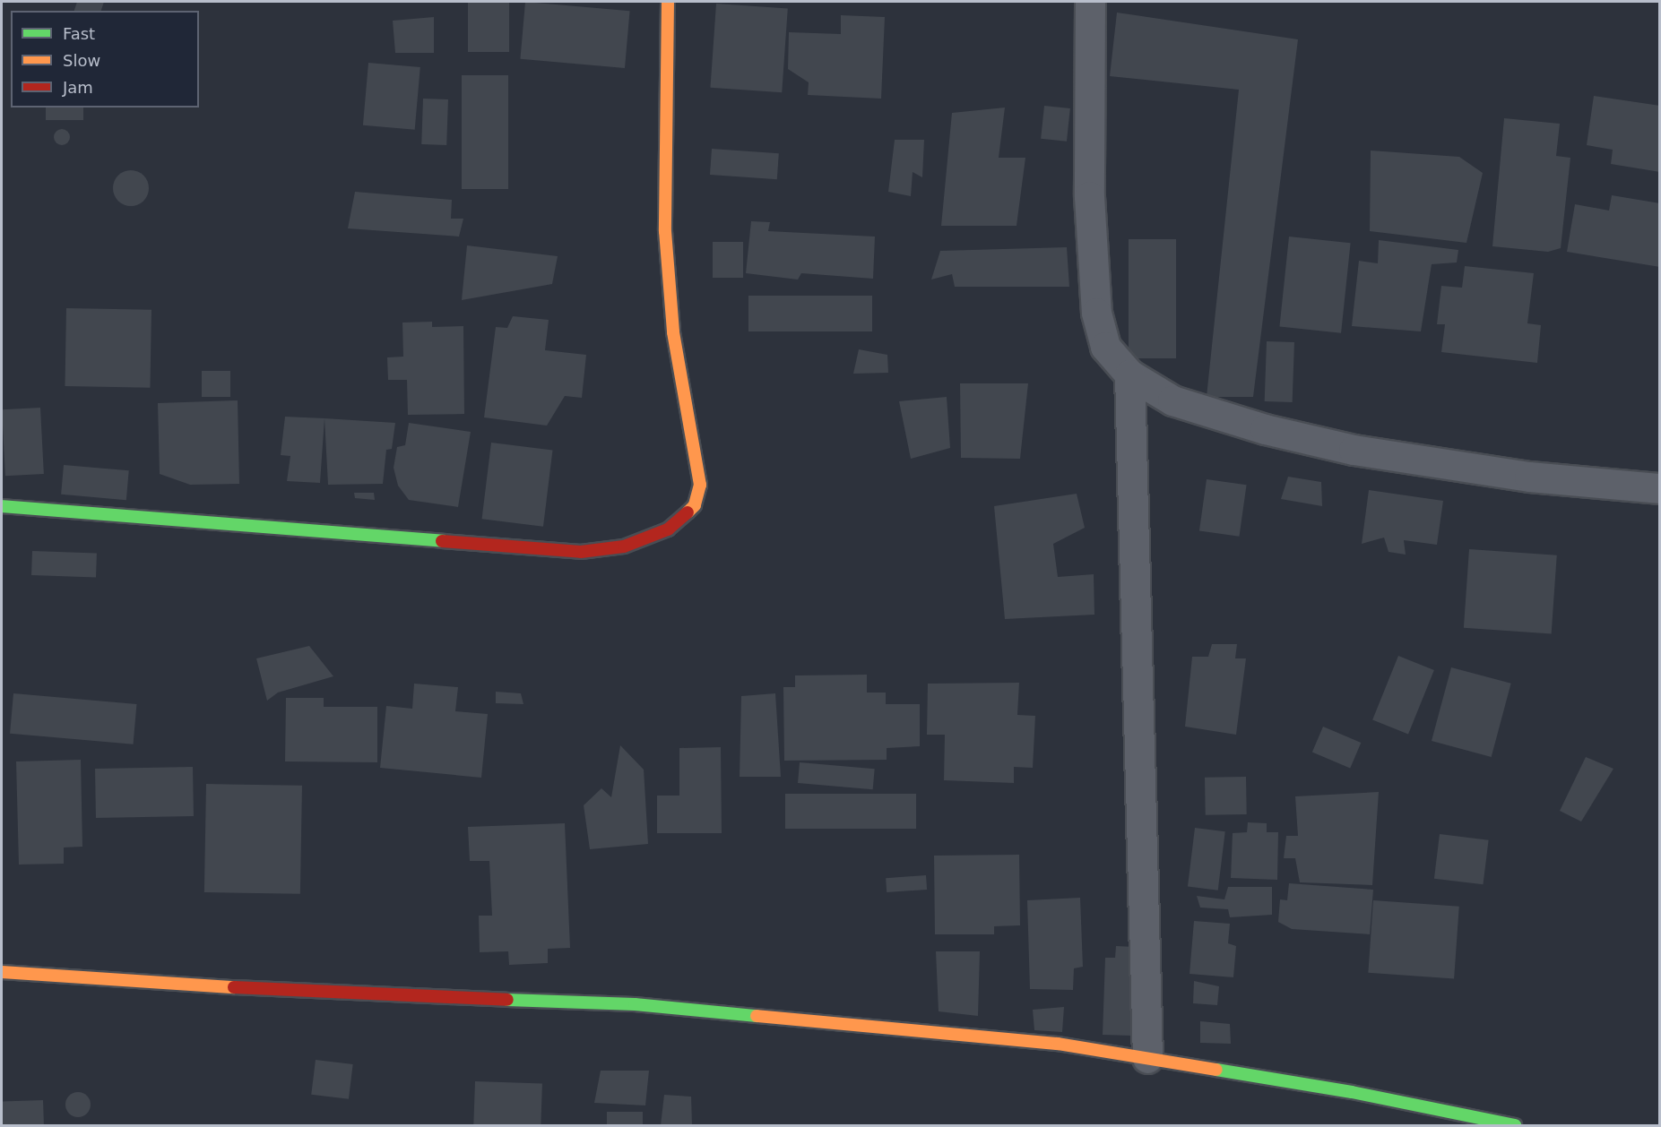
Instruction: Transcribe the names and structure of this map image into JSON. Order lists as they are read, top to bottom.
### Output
{
  "legend": ["Fast", "Slow", "Jam"]
}
